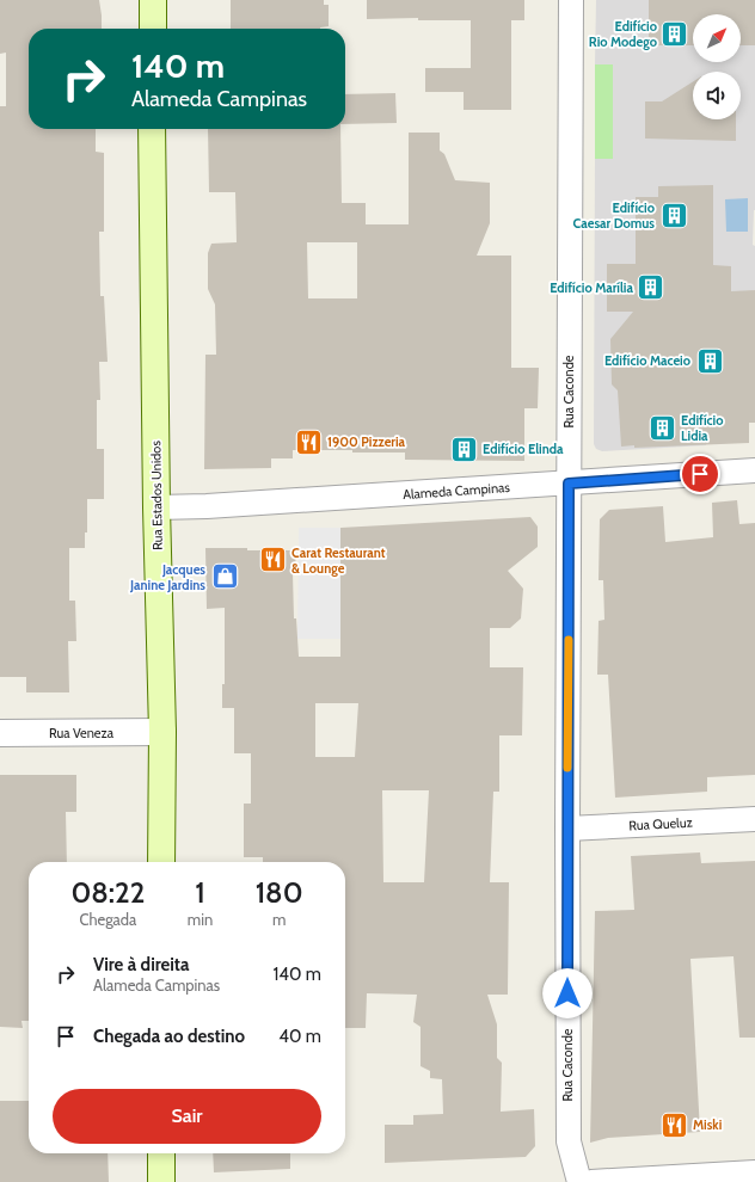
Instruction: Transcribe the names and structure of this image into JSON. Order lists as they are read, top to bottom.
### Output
{
  "streets": {
    "main road": ["Rua Estados Unidos"],
    "street": [
      "Rua Caconde",
      "Alameda Campinas",
      "Rua Veneza",
      "Rua Queluz"
    ]
  },
  "crossings": [
    ["Rua Caconde", "Alameda Campinas"],
    ["Rua Caconde", "Rua Queluz"],
    ["Alameda Campinas", "Rua Estados Unidos"],
    ["Rua Estados Unidos", "Rua Veneza"]
  ],
  "places": {
    "building": [
      "Edifício Rio Modego",
      "Edifício Caesar Domus",
      "Edifício Marília",
      "Edifício Maceio",
      "Edifício Lidia",
      "Edifício Elinda"
    ],
    "restaurant": ["1900 Pizzeria", "Carat Restaurant & Lounge", "Miski"],
    "shop": ["Jacques Janine Jardins"]
  },
  "north": "top right",
  "page": {
    "turn": ["140 m", "Alameda Campinas"],
    "eta": [
      "08:22",
      "Chegada",
      "1",
      "min",
      "180",
      "m"
    ],
    "list": [
      {
        "name": "Vire à direita",
        "note": "Alameda Campinas",
        "value": "140 m"
      },
      {
        "name": "Chegada ao destino",
        "value": "40 m"
      }
    ],
    "buttons": "Sair"
  }
}
